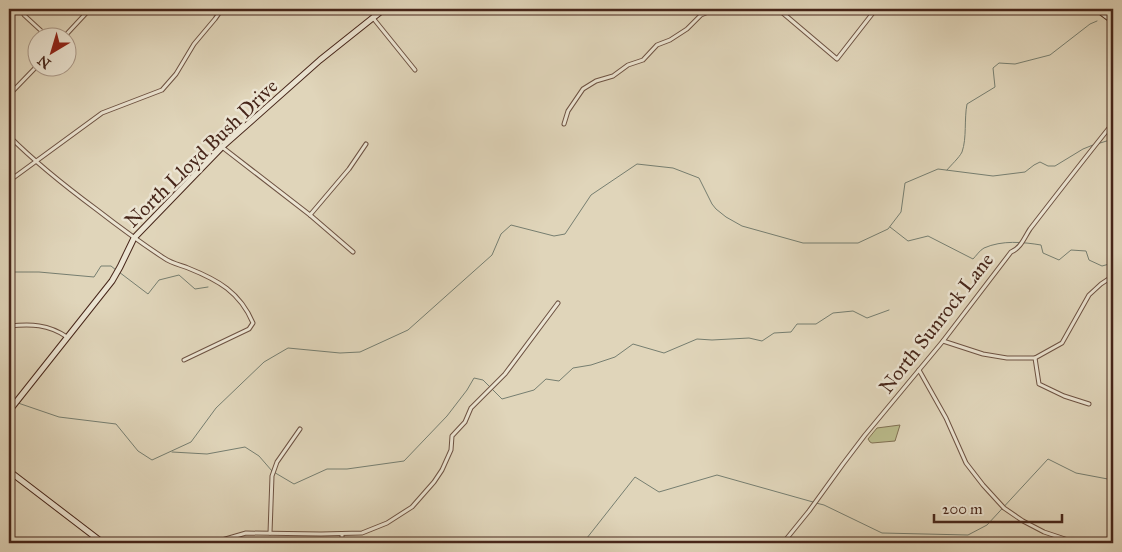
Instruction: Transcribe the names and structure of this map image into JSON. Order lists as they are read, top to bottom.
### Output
{
  "streets": {
    "street": ["North Lloyd Bush Drive", "North Sunrock Lane"]
  },
  "scale_bar": "200 m",
  "north": "bottom left"
}
